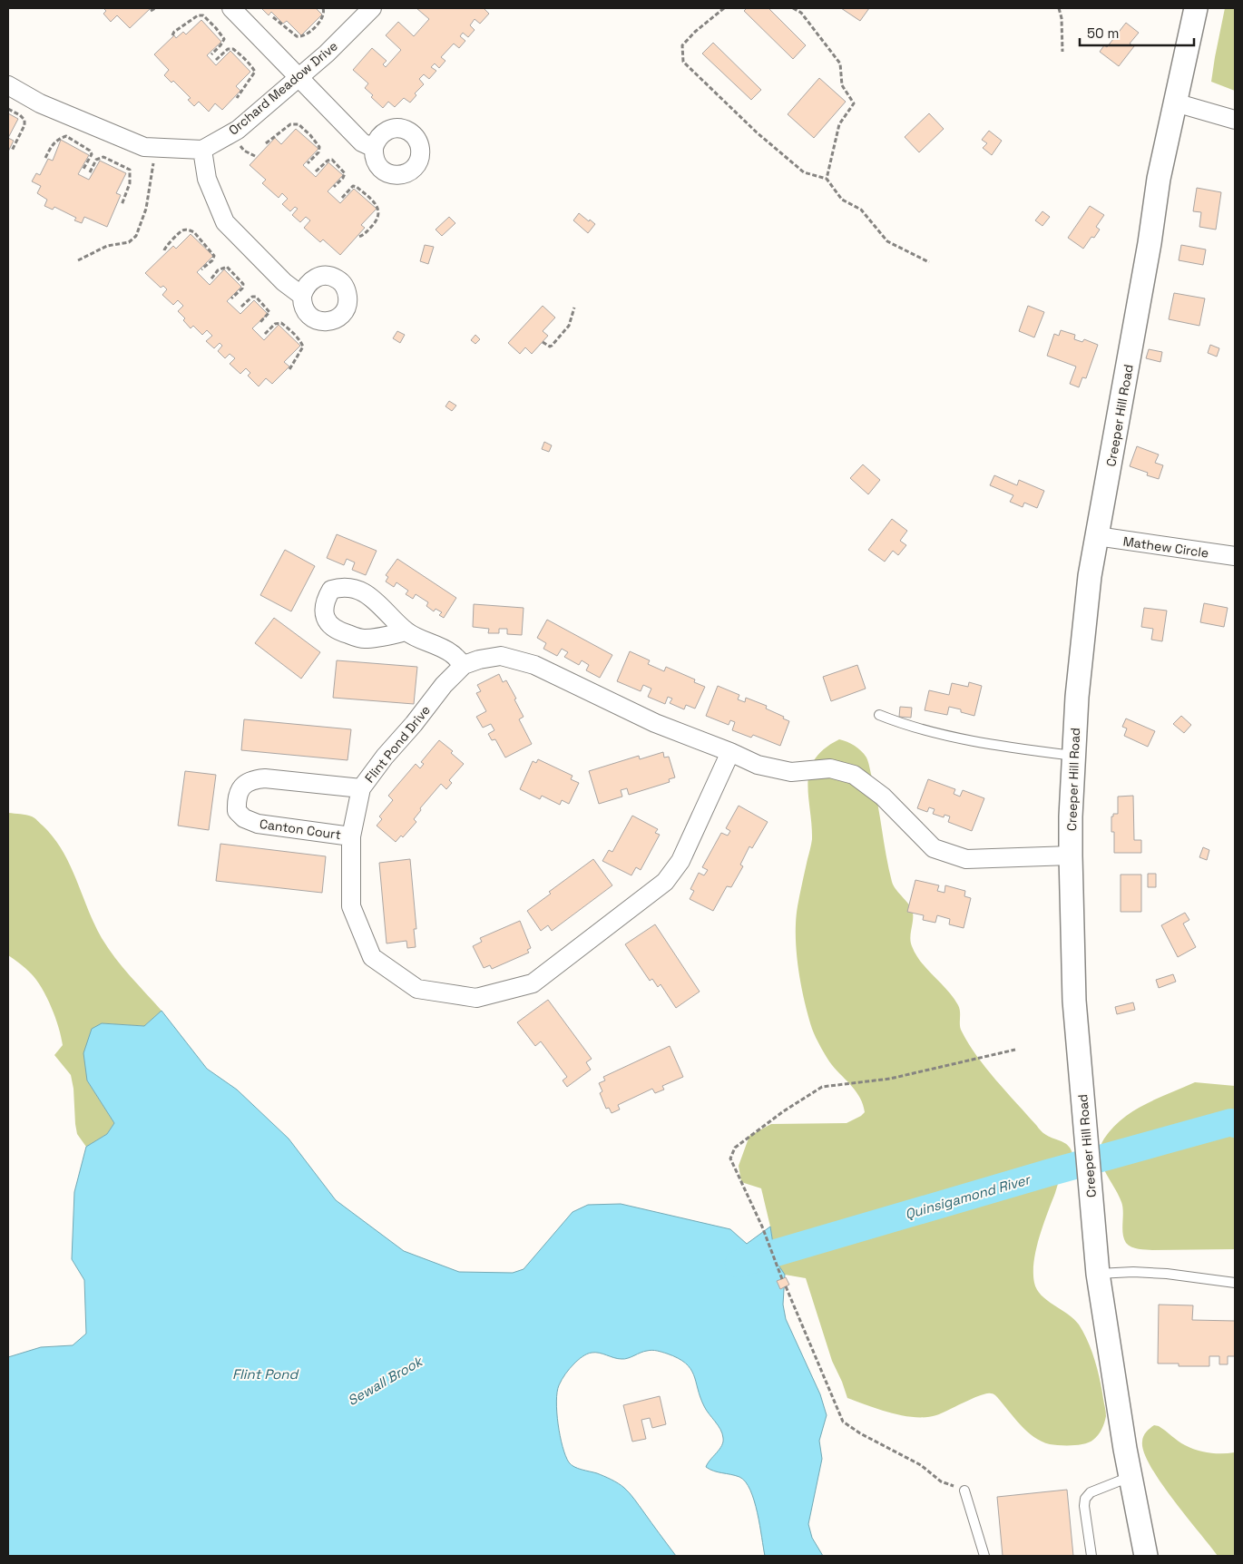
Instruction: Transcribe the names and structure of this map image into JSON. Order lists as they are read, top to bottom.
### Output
{
  "streets": {
    "street": [
      "Orchard Meadow Drive",
      "Creeper Hill Road",
      "Mathew Circle",
      "Flint Pond Drive",
      "Canton Court"
    ]
  },
  "crossings": [
    ["Creeper Hill Road", "Mathew Circle"],
    ["Creeper Hill Road", "Flint Pond Drive"],
    ["Flint Pond Drive", "Canton Court"]
  ],
  "water": ["Quinsigamond River", "Flint Pond", "Sewall Brook"],
  "scale_bar": "50 m"
}
